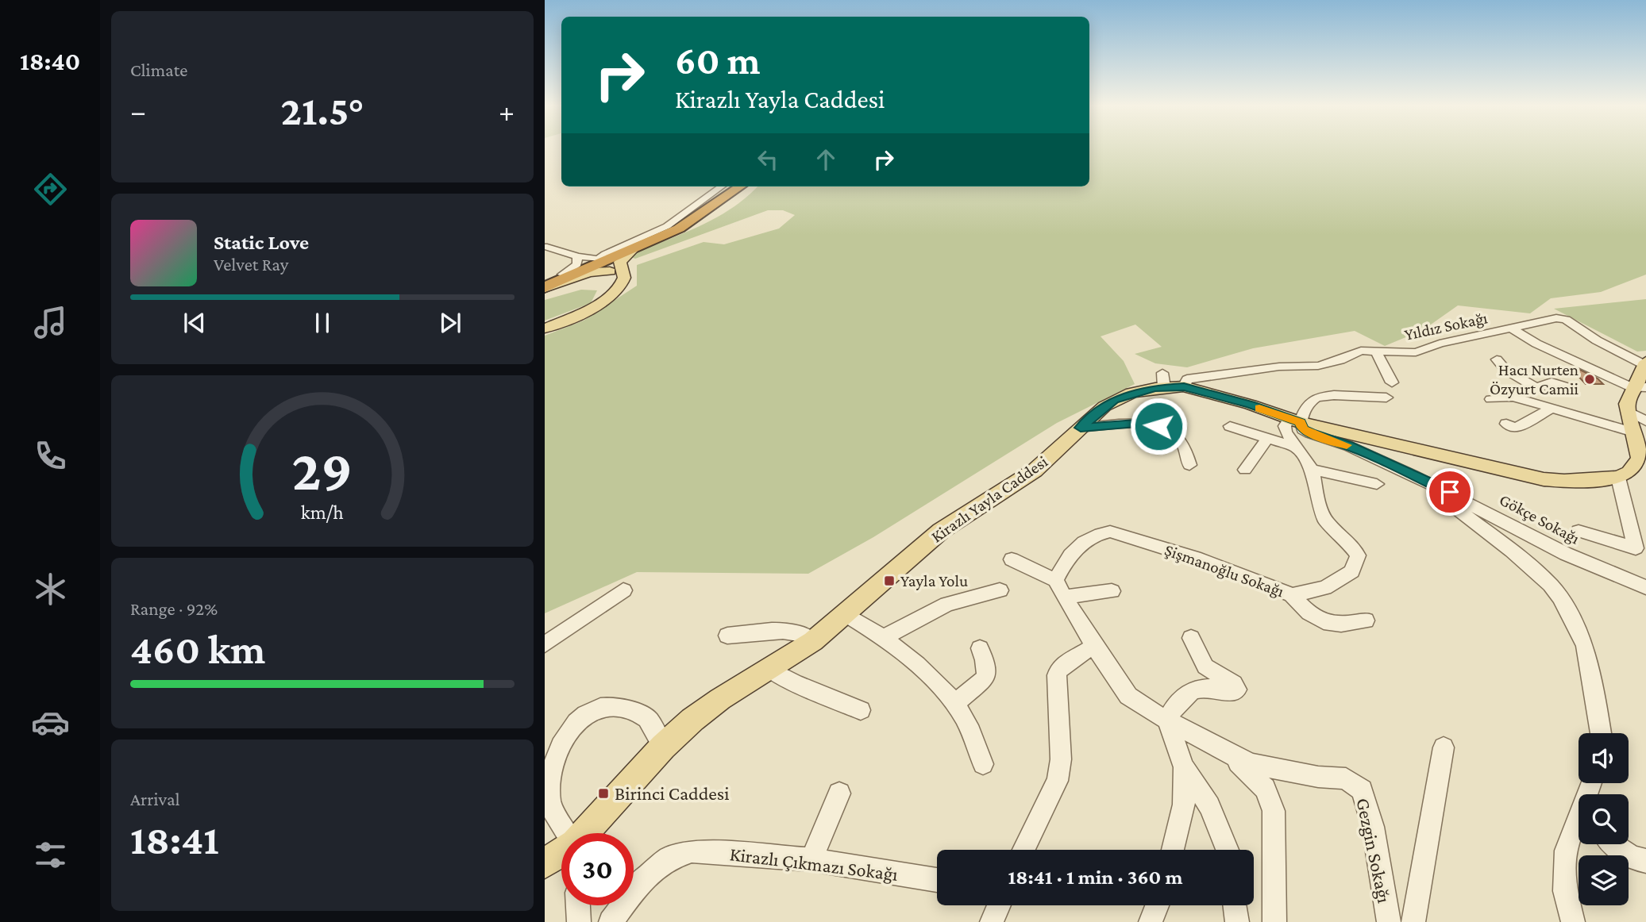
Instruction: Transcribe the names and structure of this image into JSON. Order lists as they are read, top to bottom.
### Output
{
  "streets": {
    "main road": ["Kirazlı Yayla Caddesi"],
    "street": [
      "Yıldız Sokağı",
      "Gökçe Sokağı",
      "Şişmanoğlu Sokağı",
      "Gezgin Sokağı",
      "Kirazlı Çıkmazı Sokağı"
    ]
  },
  "crossings": [
    ["Yıldız Sokağı", "Kirazlı Yayla Caddesi"],
    ["Kirazlı Yayla Caddesi", "Gökçe Sokağı"],
    ["Kirazlı Yayla Caddesi", "Şişmanoğlu Sokağı"],
    ["Gökçe Sokağı", "Şişmanoğlu Sokağı"]
  ],
  "places": {
    "other": ["Hacı Nurten Özyurt Camii"],
    "transit": ["Yayla Yolu", "Birinci Caddesi"]
  },
  "page": {
    "tabs": "18:40",
    "tile": [
      "Climate",
      ["Range · 92%", "460 km"],
      ["Arrival", "18:41"]
    ],
    "turn": ["60 m", "Kirazlı Yayla Caddesi"],
    "heat": ["−", "21.5°", "+"],
    "song": ["Static Love", "Velvet Ray"],
    "limit": "30",
    "trip": "18:41 · 1 min · 360 m",
    "gauge": ["29", "km/h"]
  }
}
